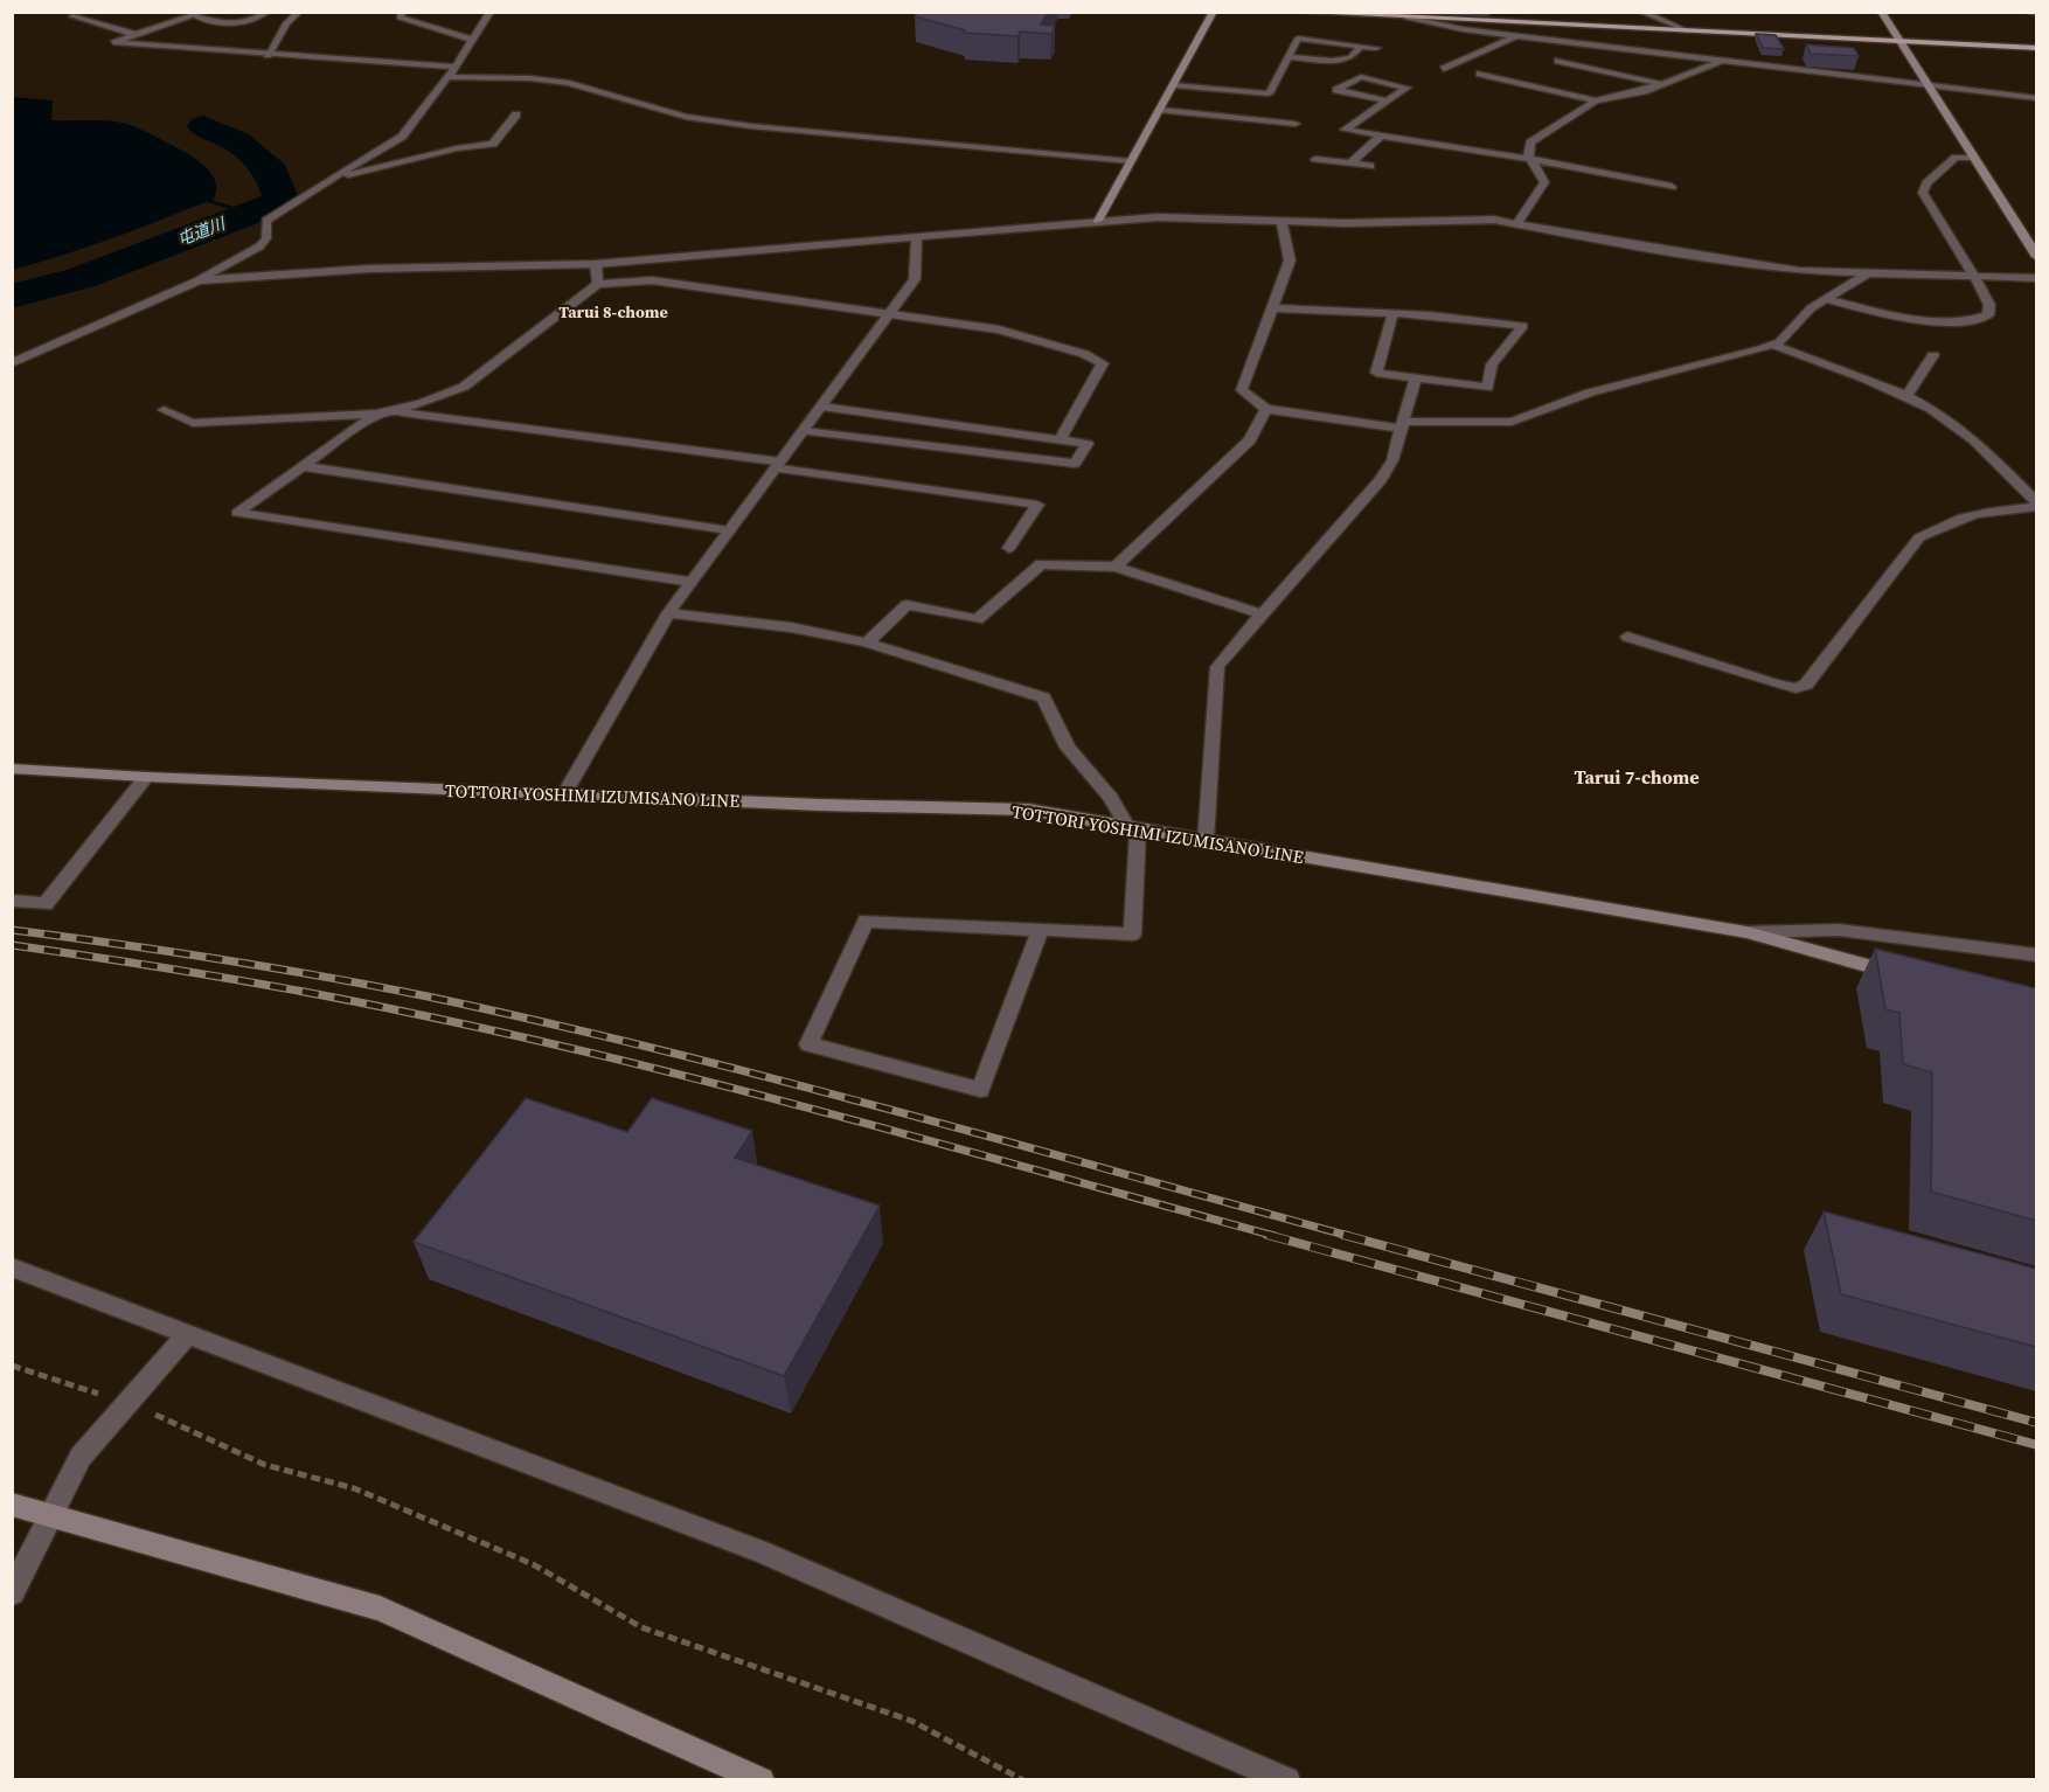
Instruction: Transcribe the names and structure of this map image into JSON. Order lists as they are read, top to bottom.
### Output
{
  "streets": {
    "street": ["TOTTORI YOSHIMI IZUMISANO LINE"]
  },
  "districts": ["Tarui 8-chome", "Tarui 7-chome"],
  "water": ["屯道川"]
}
